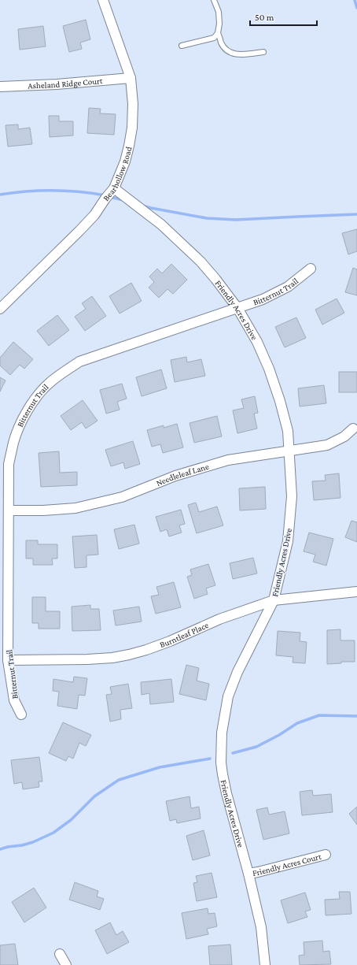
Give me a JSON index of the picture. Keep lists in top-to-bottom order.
{
  "streets": {
    "street": [
      "Asheland Ridge Court",
      "Bearhollow Road",
      "Bitternut Trail",
      "Friendly Acres Drive",
      "Needleleaf Lane",
      "Burntleaf Place",
      "Friendly Acres Court"
    ]
  },
  "crossings": [
    ["Asheland Ridge Court", "Bearhollow Road"],
    ["Bearhollow Road", "Friendly Acres Drive"],
    ["Bitternut Trail", "Friendly Acres Drive"],
    ["Bitternut Trail", "Needleleaf Lane"],
    ["Bitternut Trail", "Burntleaf Place"],
    ["Friendly Acres Drive", "Needleleaf Lane"],
    ["Friendly Acres Drive", "Burntleaf Place"],
    ["Friendly Acres Drive", "Friendly Acres Court"]
  ],
  "scale_bar": "50 m"
}
